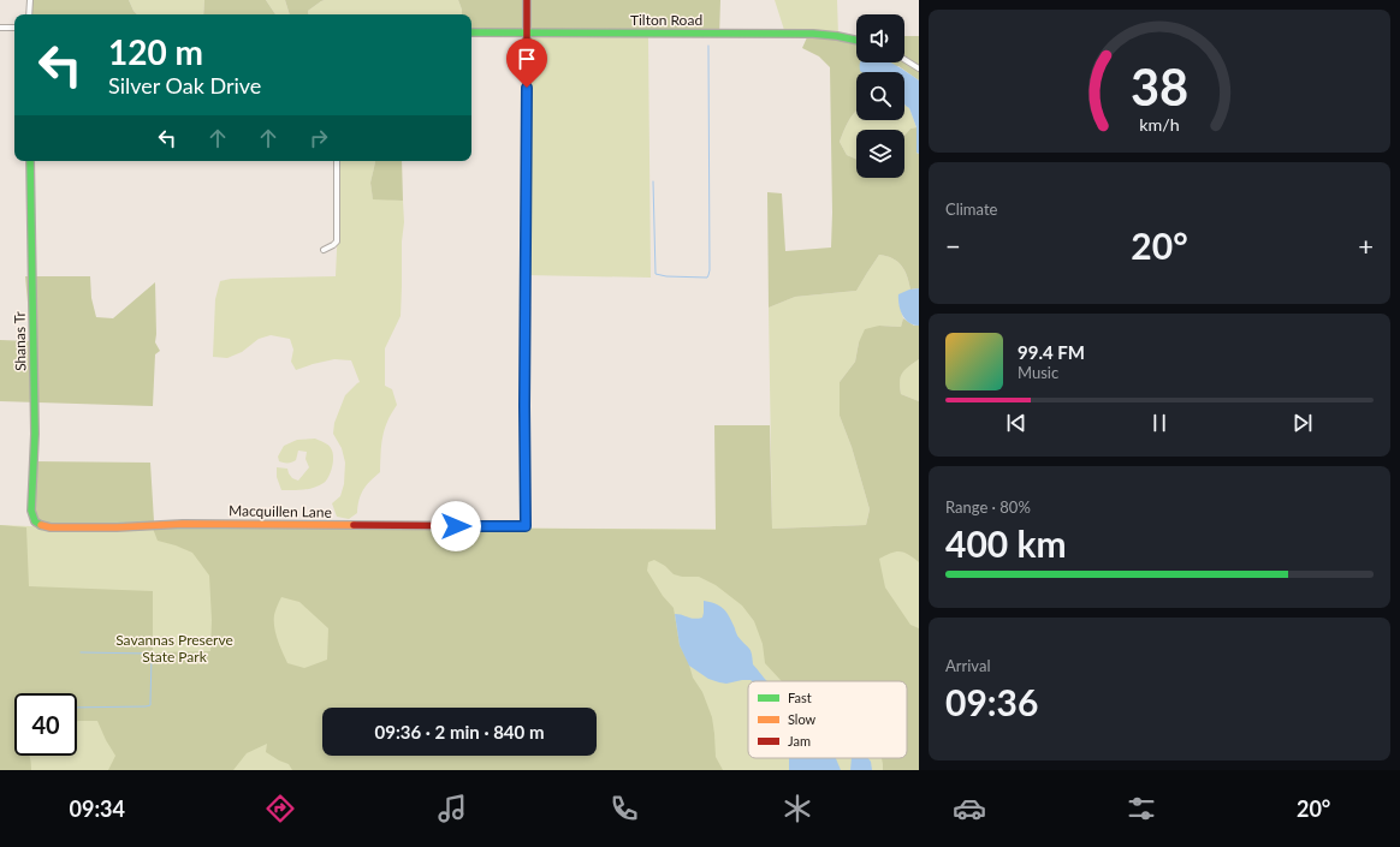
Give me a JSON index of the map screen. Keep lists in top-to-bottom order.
{
  "streets": {
    "street": ["Tilton Road", "Shanas Tr", "Macquillen Lane"]
  },
  "crossings": [
    ["Tilton Road", "Macquillen Lane"],
    ["Shanas Tr", "Macquillen Lane"]
  ],
  "parks": ["Savannas Preserve State Park"],
  "legend": ["Fast", "Slow", "Jam"],
  "page": {
    "turn": ["120 m", "Silver Oak Drive"],
    "tile": [
      "Climate",
      ["Range · 80%", "400 km"],
      ["Arrival", "09:36"]
    ],
    "heat": ["−", "20°", "+"],
    "song": ["99.4 FM", "Music"],
    "limit": "40",
    "trip": "09:36 · 2 min · 840 m",
    "tabs": ["09:34", "20°"],
    "gauge": ["38", "km/h"]
  }
}
